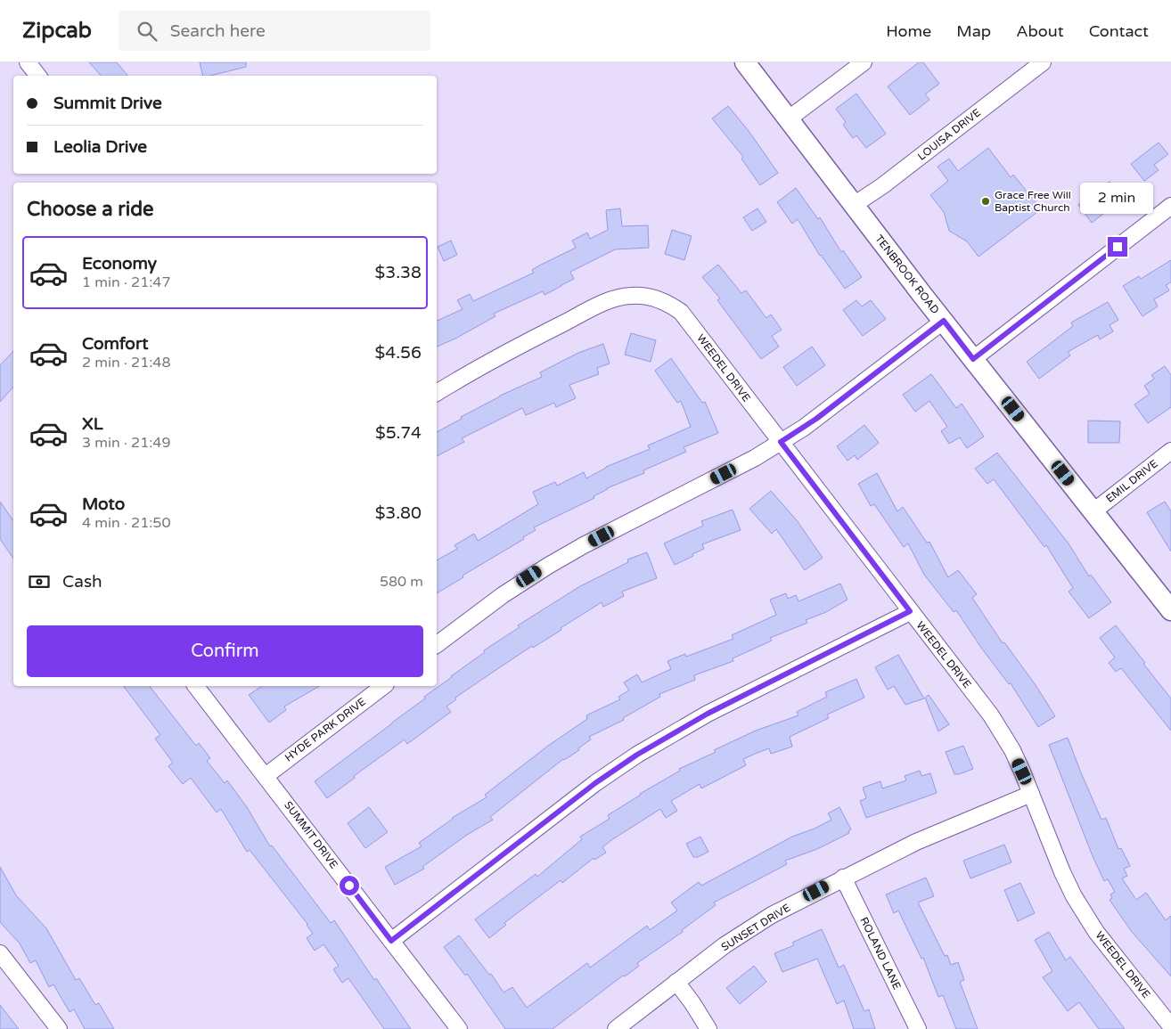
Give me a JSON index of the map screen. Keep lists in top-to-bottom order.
{
  "streets": {
    "street": [
      "LOUISA DRIVE",
      "TENBROOK ROAD",
      "WEEDEL DRIVE",
      "EMIL DRIVE",
      "HYDE PARK DRIVE",
      "SUMMIT DRIVE",
      "SUNSET DRIVE",
      "ROLAND LANE"
    ]
  },
  "crossings": [
    ["LOUISA DRIVE", "TENBROOK ROAD"],
    ["TENBROOK ROAD", "EMIL DRIVE"],
    ["WEEDEL DRIVE", "SUNSET DRIVE"],
    ["HYDE PARK DRIVE", "SUMMIT DRIVE"],
    ["SUNSET DRIVE", "ROLAND LANE"]
  ],
  "places": ["Grace Free Will Baptist Church"],
  "page": {
    "header": "Zipcab",
    "search": "Search here",
    "nav": [
      "Home",
      "Map",
      "About",
      "Contact"
    ],
    "banner": ["Summit Drive", "Leolia Drive"],
    "bubble": "2 min",
    "heading": "Choose a ride",
    "list": [
      {
        "name": "Economy",
        "note": "1 min · 21:47",
        "value": "$3.38"
      },
      {
        "name": "Comfort",
        "note": "2 min · 21:48",
        "value": "$4.56"
      },
      {
        "name": "XL",
        "note": "3 min · 21:49",
        "value": "$5.74"
      },
      {
        "name": "Moto",
        "note": "4 min · 21:50",
        "value": "$3.80"
      }
    ],
    "pay": ["Cash", "580 m"],
    "buttons": "Confirm"
  }
}
